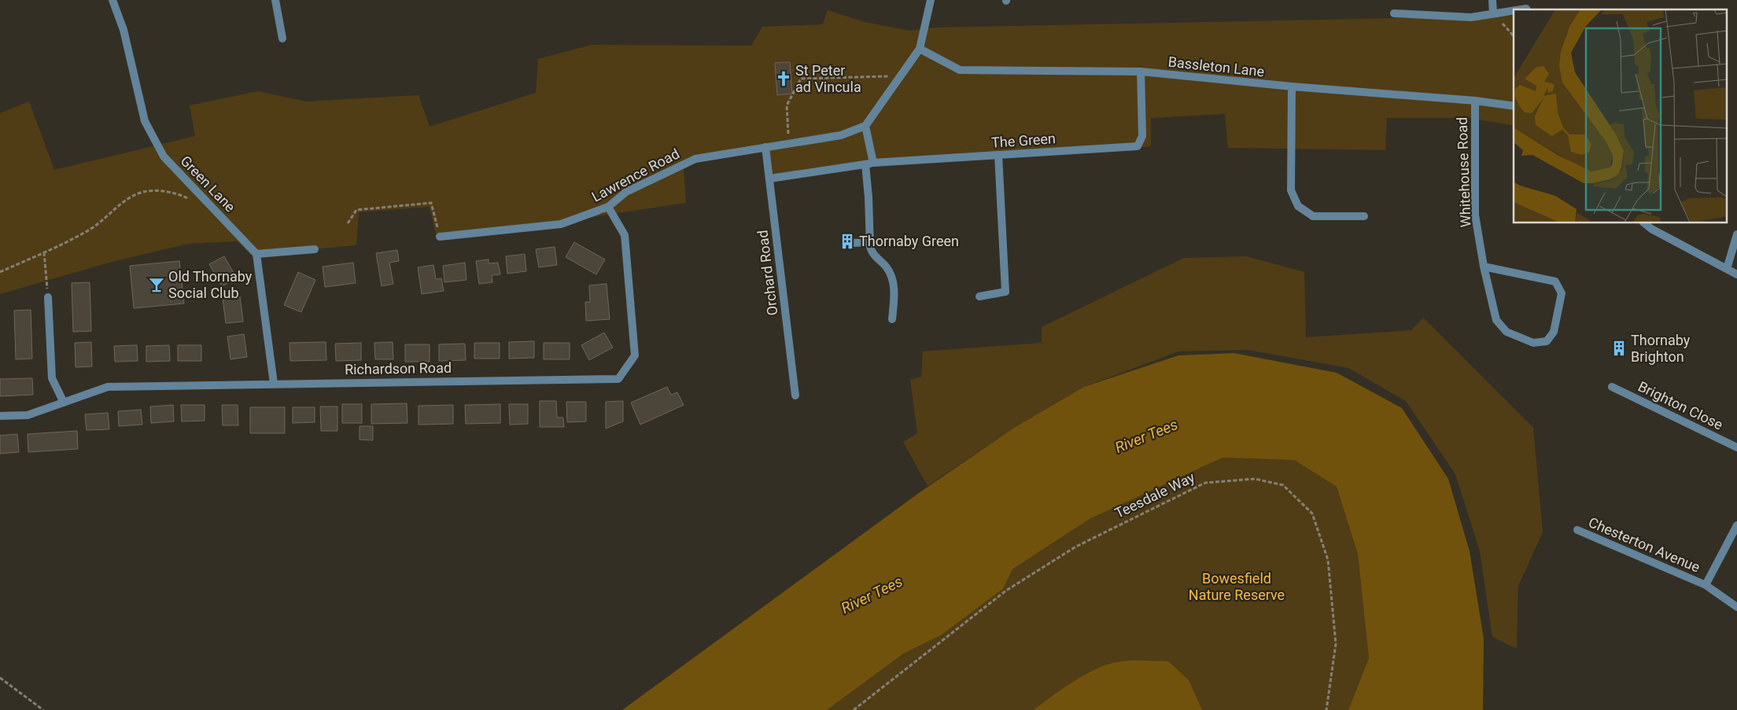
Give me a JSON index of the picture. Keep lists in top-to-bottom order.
{
  "streets": {
    "street": [
      "Bassleton Lane",
      "The Green",
      "Whitehouse Road",
      "Lawrence Road",
      "Green Lane",
      "Orchard Road",
      "Richardson Road",
      "Brighton Close",
      "Chesterton Avenue"
    ],
    "path": ["Teesdale Way"]
  },
  "crossings": [
    ["Bassleton Lane", "The Green"],
    ["Bassleton Lane", "Whitehouse Road"],
    ["The Green", "Orchard Road"],
    ["Lawrence Road", "Orchard Road"],
    ["Lawrence Road", "Richardson Road"]
  ],
  "water": ["River Tees"],
  "parks": ["Bowesfield Nature Reserve"],
  "places": {
    "church": ["St Peter ad Vincula"],
    "building": ["Thornaby Green", "Thornaby Brighton"],
    "bar": ["Old Thornaby Social Club"]
  }
}
